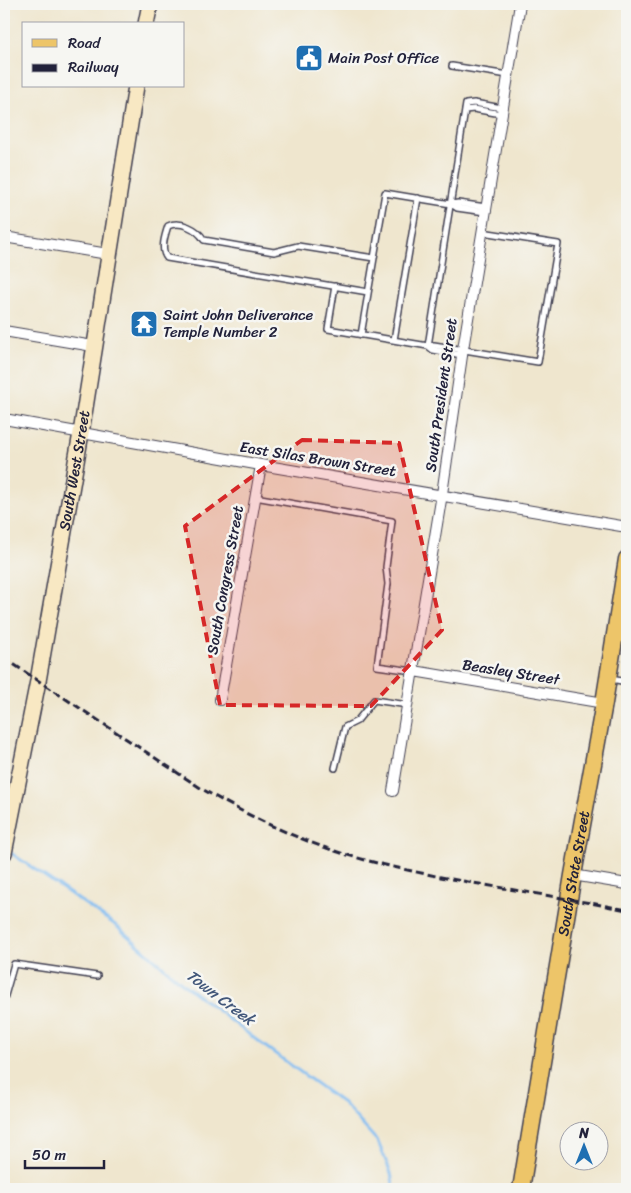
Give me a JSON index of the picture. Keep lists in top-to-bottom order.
{
  "streets": {
    "main road": ["South State Street"],
    "street": [
      "South President Street",
      "East Silas Brown Street",
      "South West Street",
      "South Congress Street",
      "Beasley Street"
    ]
  },
  "crossings": [
    ["South President Street", "East Silas Brown Street"],
    ["South President Street", "Beasley Street"],
    ["East Silas Brown Street", "South West Street"],
    ["East Silas Brown Street", "South Congress Street"],
    ["Beasley Street", "South State Street"]
  ],
  "water": ["Town Creek"],
  "places": {
    "public building": ["Main Post Office"],
    "temple": ["Saint John Deliverance Temple Number 2"]
  },
  "legend": ["Road", "Railway"],
  "scale_bar": "50 m",
  "north": "top"
}
